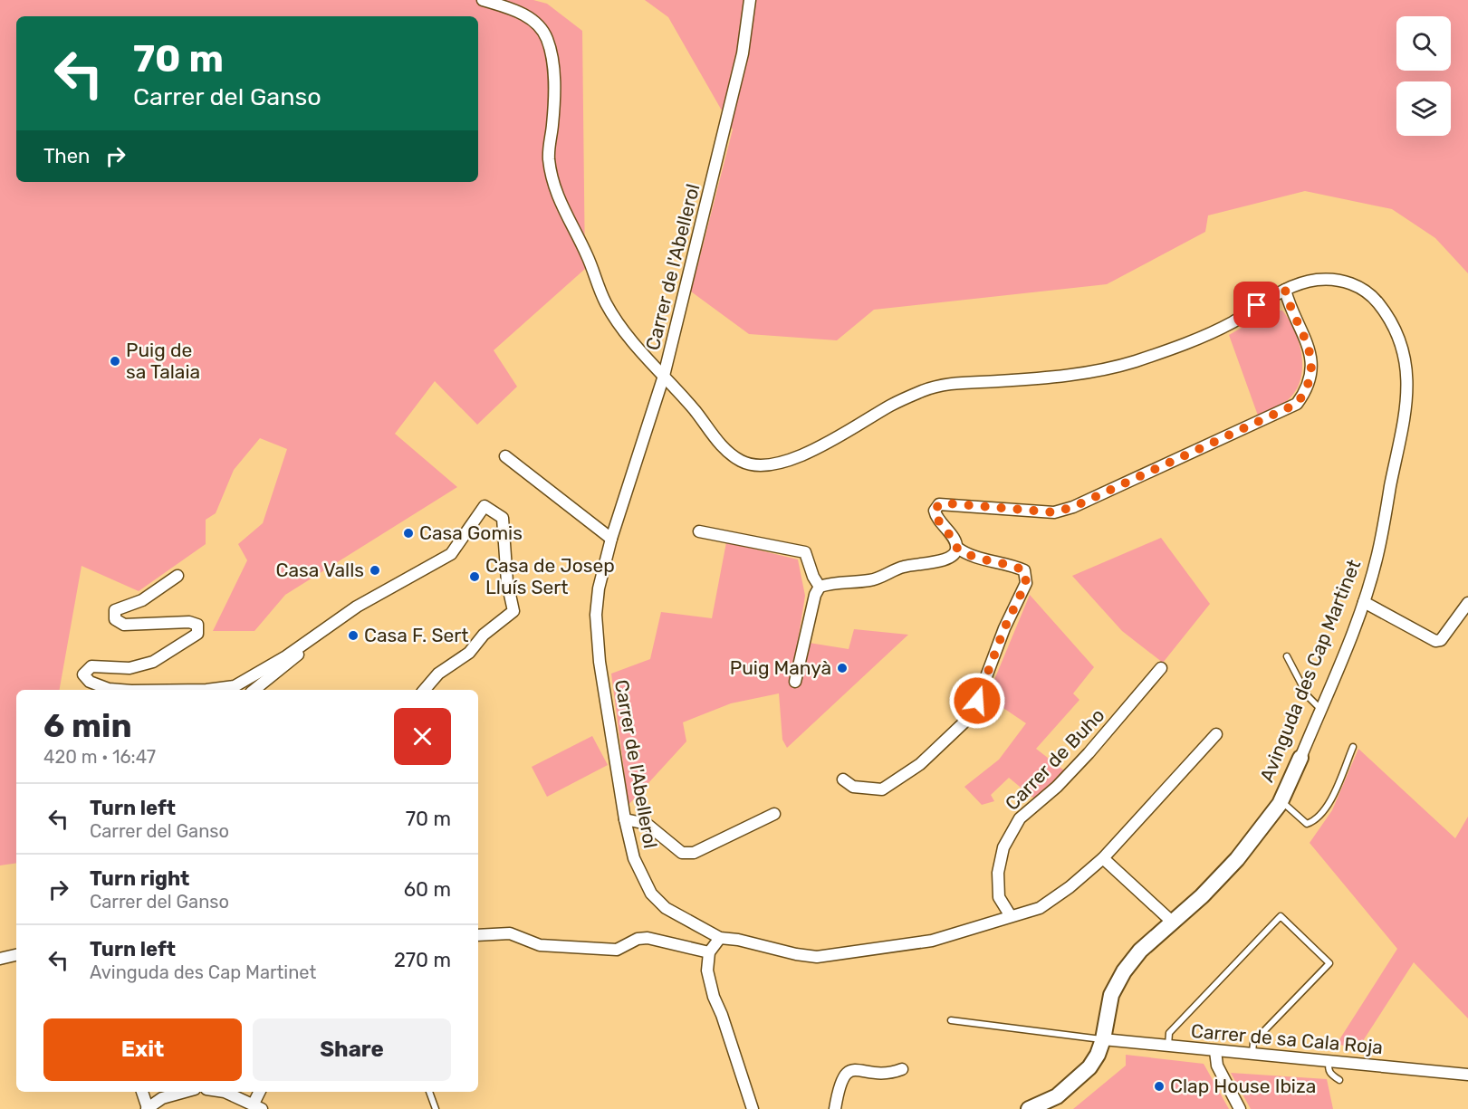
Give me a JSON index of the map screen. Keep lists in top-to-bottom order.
{
  "streets": {
    "street": [
      "Carrer de l'Abellerol",
      "Avinguda des Cap Martinet",
      "Carrer de Buho",
      "Carrer de sa Cala Roja"
    ]
  },
  "crossings": [
    ["Carrer de l'Abellerol", "Avinguda des Cap Martinet"],
    ["Carrer de l'Abellerol", "Carrer de Buho"],
    ["Avinguda des Cap Martinet", "Carrer de sa Cala Roja"]
  ],
  "places": [
    "Puig de sa Talaia",
    "Casa Gomis",
    "Casa Valls",
    "Casa de Josep Lluís Sert",
    "Casa F. Sert",
    "Puig Manyà",
    "Clap House Ibiza"
  ],
  "page": {
    "turn": ["70 m", "Carrer del Ganso"],
    "then": "Then",
    "heading": ["6 min", "420 m · 16:47"],
    "list": [
      {
        "name": "Turn left",
        "note": "Carrer del Ganso",
        "value": "70 m"
      },
      {
        "name": "Turn right",
        "note": "Carrer del Ganso",
        "value": "60 m"
      },
      {
        "name": "Turn left",
        "note": "Avinguda des Cap Martinet",
        "value": "270 m"
      }
    ],
    "buttons": ["Exit", "Share"]
  }
}
